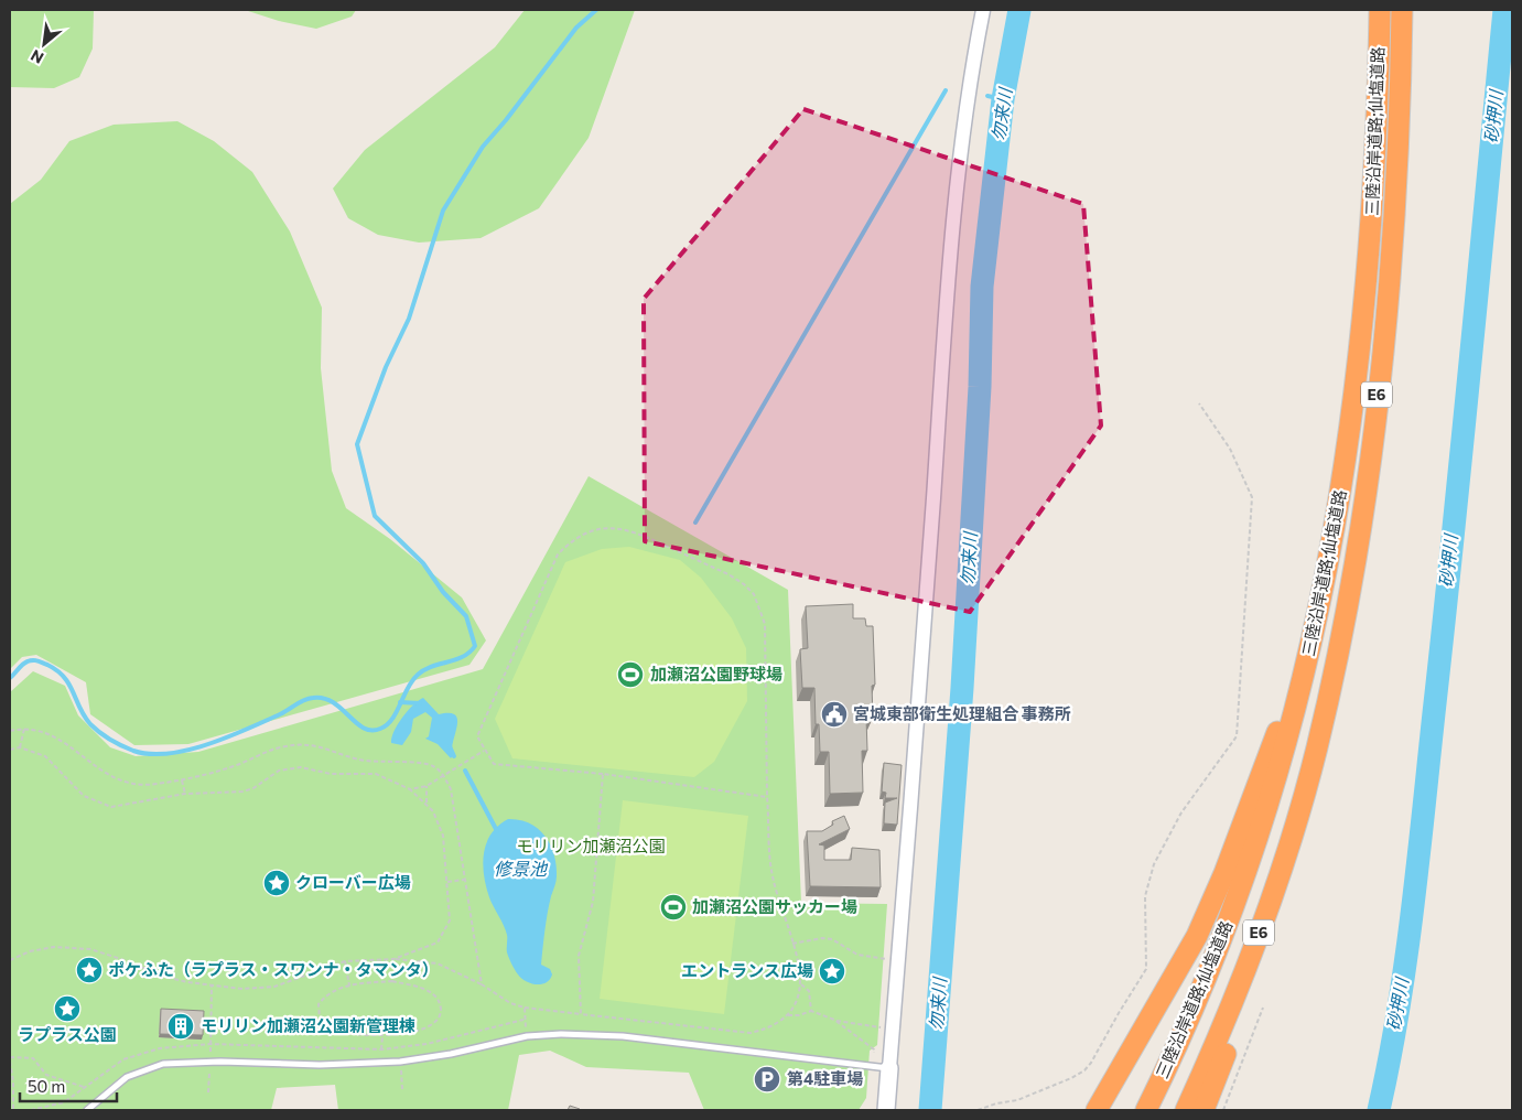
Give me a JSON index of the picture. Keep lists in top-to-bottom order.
{
  "streets": {
    "highway": ["三陸沿岸道路;仙塩道路", "E6"]
  },
  "water": ["勿来川", "砂押川", "修景池"],
  "parks": ["モリリン加瀬沼公園"],
  "places": {
    "sports": ["加瀬沼公園野球場", "加瀬沼公園サッカー場"],
    "public building": ["宮城東部衛生処理組合 事務所"],
    "place": [
      "クローバー広場",
      "ポケふた（ラプラス・スワンナ・タマンタ）",
      "エントランス広場",
      "ラプラス公園"
    ],
    "building": ["モリリン加瀬沼公園新管理棟"],
    "parking": ["第4駐車場"]
  },
  "scale_bar": "50 m",
  "north": "bottom left"
}
